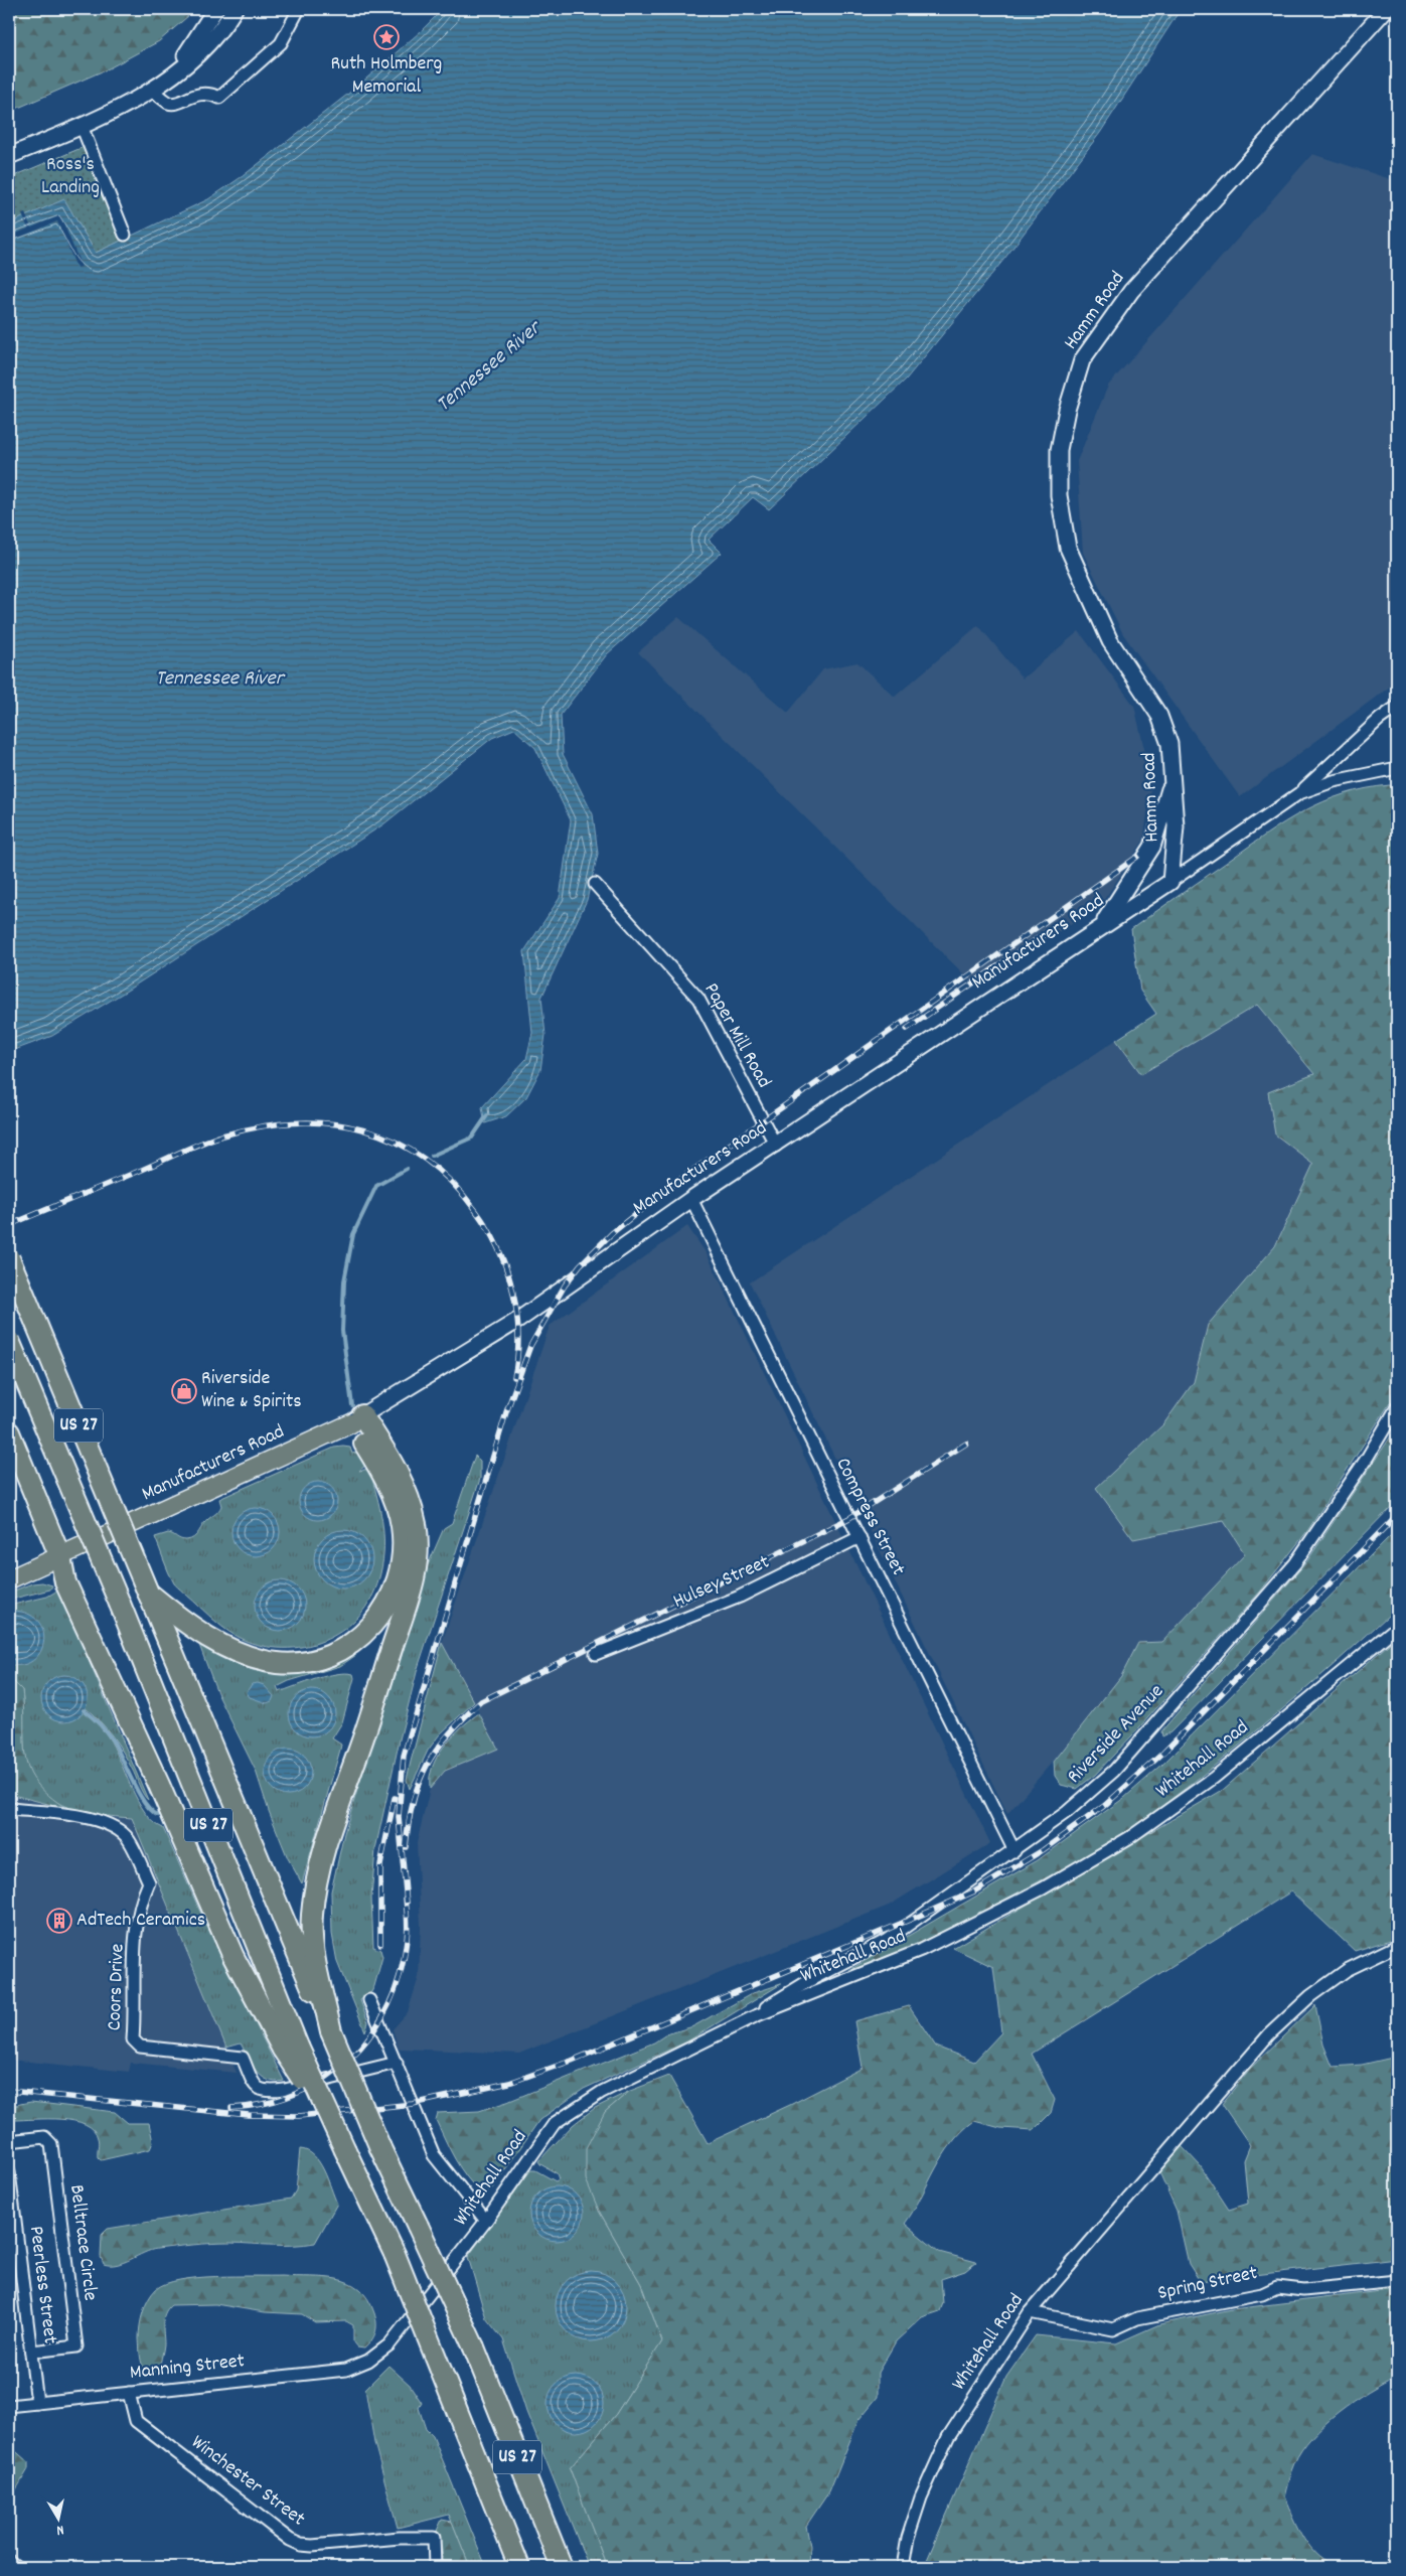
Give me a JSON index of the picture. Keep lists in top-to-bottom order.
{
  "streets": {
    "highway": ["US 27"],
    "main road": ["Hamm Road", "Manufacturers Road"],
    "street": [
      "Paper Mill Road",
      "Compress Street",
      "Hulsey Street",
      "Riverside Avenue",
      "Whitehall Road",
      "Coors Drive",
      "Belltrace Circle",
      "Spring Street",
      "Peerless Street",
      "Manning Street",
      "Winchester Street"
    ]
  },
  "crossings": [
    ["Hamm Road", "Manufacturers Road"],
    ["Manufacturers Road", "Paper Mill Road"],
    ["Manufacturers Road", "Compress Street"],
    ["Compress Street", "Hulsey Street"],
    ["Compress Street", "Riverside Avenue"],
    ["Riverside Avenue", "Whitehall Road"],
    ["Whitehall Road", "Spring Street"],
    ["Whitehall Road", "Manning Street"],
    ["Belltrace Circle", "Peerless Street"],
    ["Peerless Street", "Manning Street"],
    ["Manning Street", "Winchester Street"]
  ],
  "water": ["Tennessee River"],
  "parks": ["Ross's Landing"],
  "places": {
    "place": ["Ruth Holmberg Memorial"],
    "shop": ["Riverside Wine & Spirits"],
    "building": ["AdTech Ceramics"]
  },
  "north": "bottom"
}
